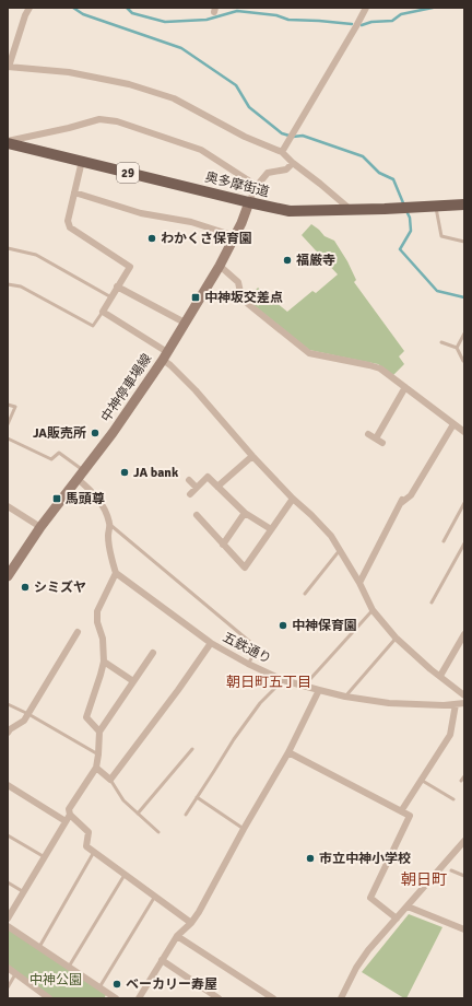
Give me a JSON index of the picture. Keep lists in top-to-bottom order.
{
  "streets": {
    "main road": ["29", "奥多摩街道", "中神停車場線"],
    "street": ["五鉄通り"]
  },
  "crossings": [
    ["奥多摩街道", "中神停車場線"]
  ],
  "districts": ["朝日町五丁目", "朝日町"],
  "parks": ["中神公園"],
  "places": {
    "other": [
      "わかくさ保育園",
      "福厳寺",
      "JA販売所",
      "JA bank",
      "シミズヤ",
      "中神保育園",
      "市立中神小学校",
      "ベーカリー寿屋"
    ],
    "transit": ["中神坂交差点", "馬頭尊"]
  }
}
